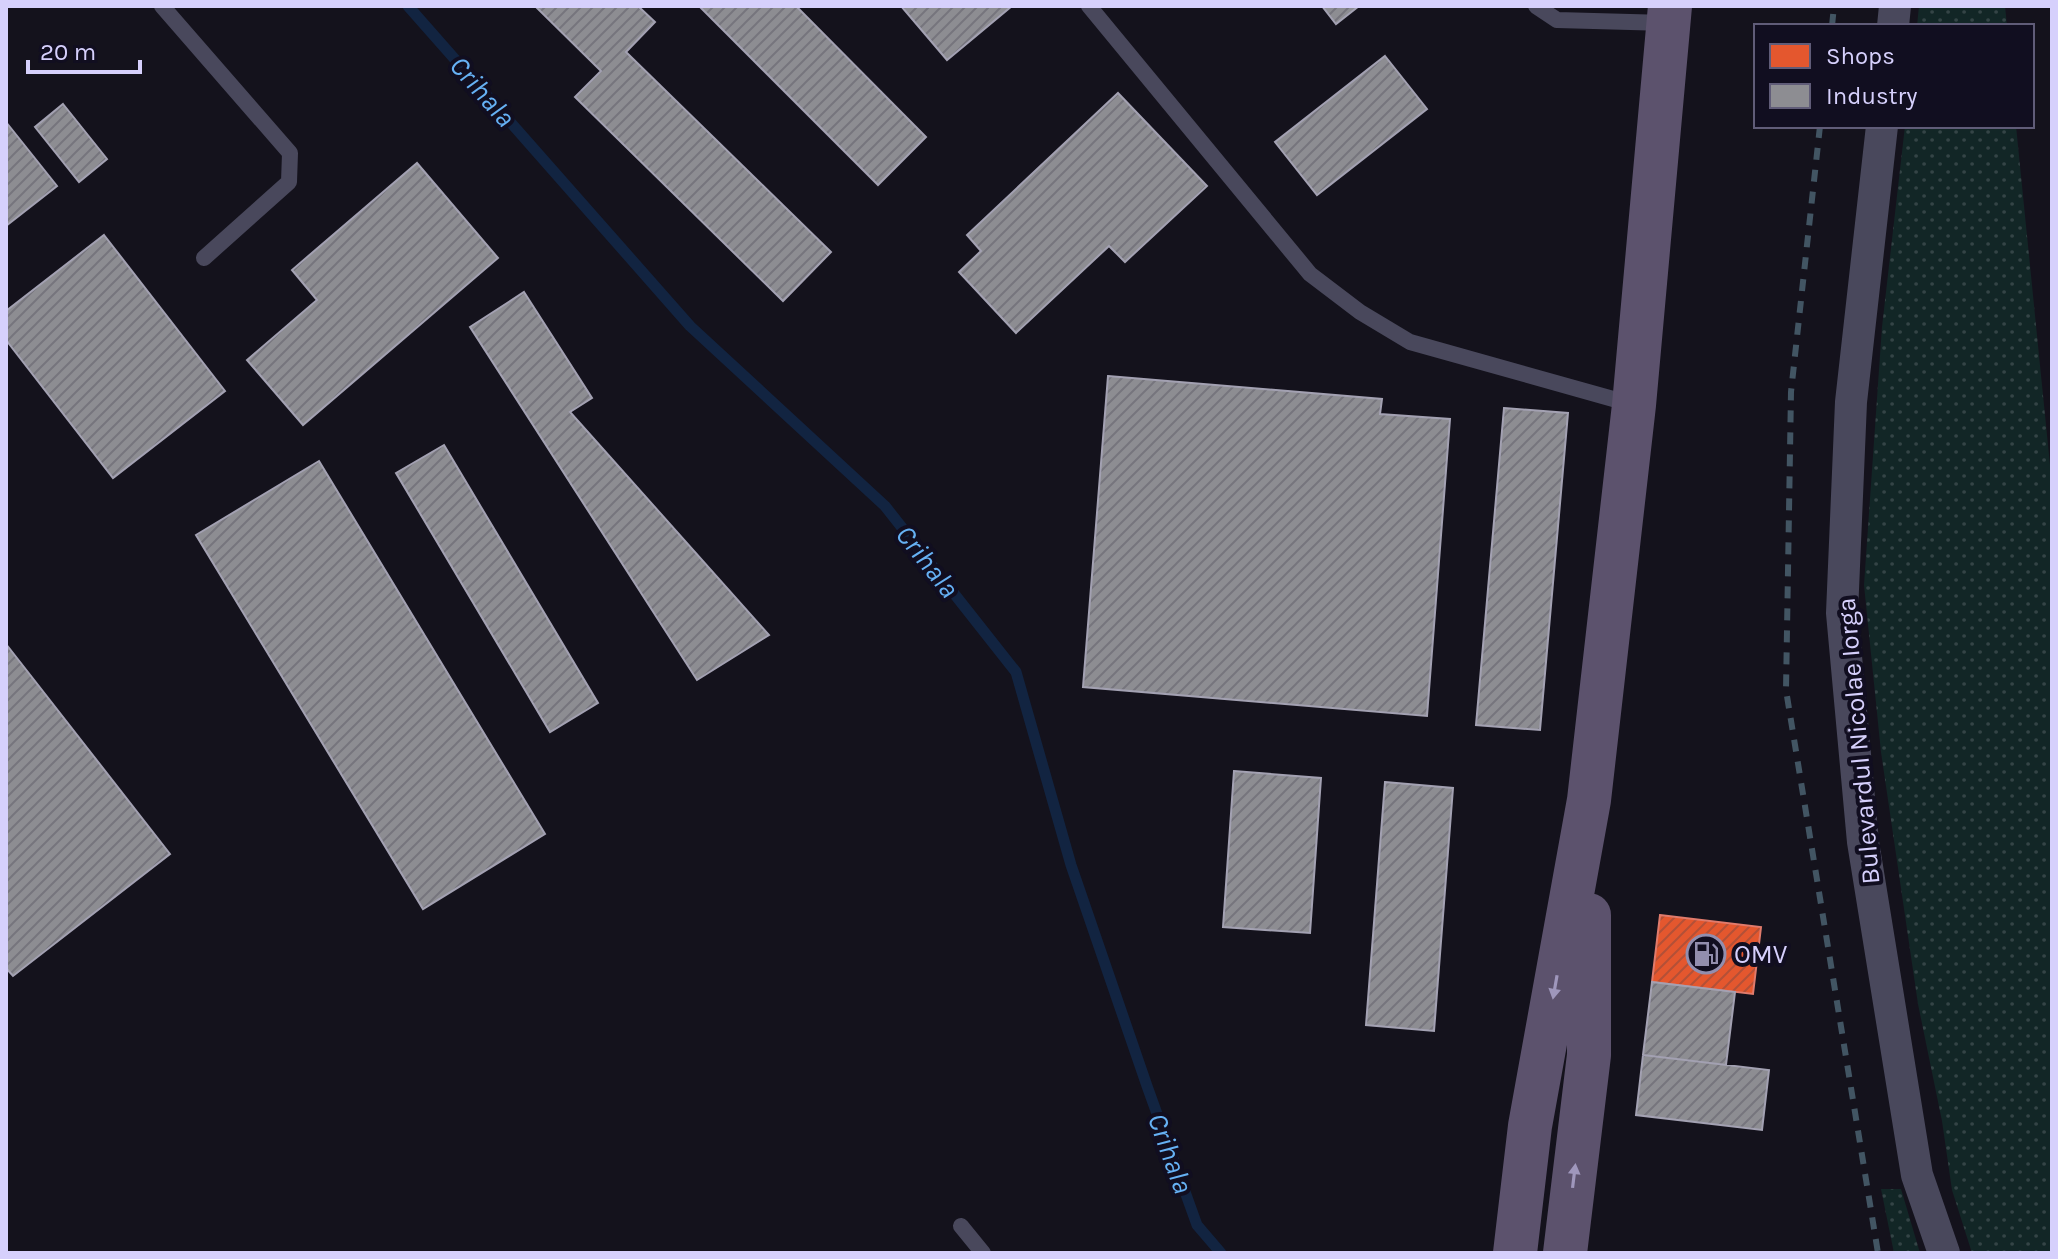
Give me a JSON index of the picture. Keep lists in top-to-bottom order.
{
  "streets": {
    "street": ["Bulevardul Nicolae Iorga"]
  },
  "water": ["Crihala"],
  "places": {
    "fuel station": ["OMV"]
  },
  "legend": ["Shops", "Industry"],
  "scale_bar": "20 m"
}
